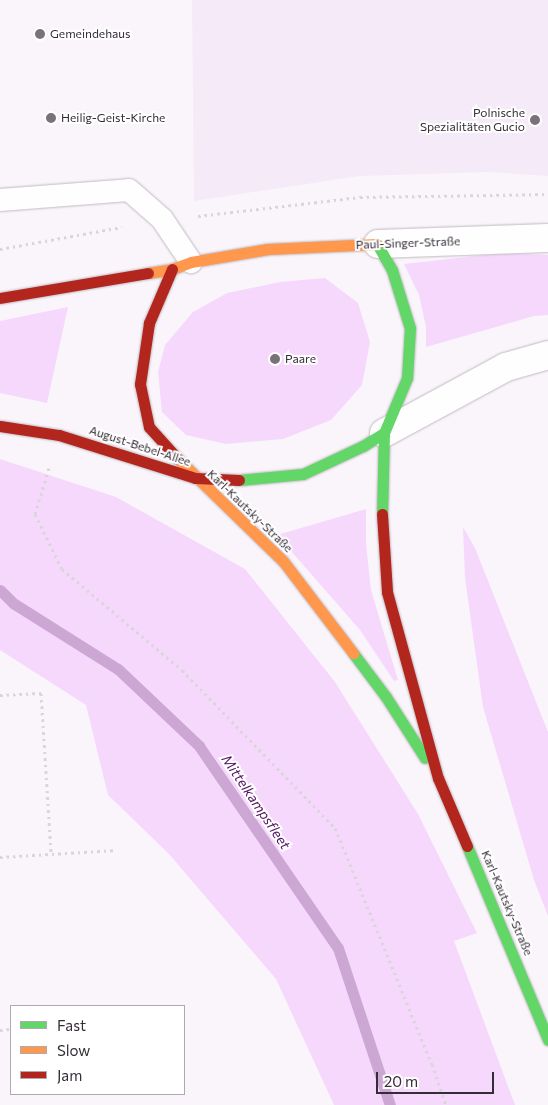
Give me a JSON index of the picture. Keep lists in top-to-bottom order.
{
  "streets": {
    "street": ["Paul-Singer-Straße", "August-Bebel-Allee", "Karl-Kautsky-Straße"]
  },
  "crossings": [
    ["Paul-Singer-Straße", "Karl-Kautsky-Straße"],
    ["August-Bebel-Allee", "Karl-Kautsky-Straße"]
  ],
  "water": ["Mittelkampsfleet"],
  "places": [
    "Gemeindehaus",
    "Heilig-Geist-Kirche",
    "Polnische Spezialitäten Gucio",
    "Paare"
  ],
  "legend": ["Fast", "Slow", "Jam"],
  "scale_bar": "20 m"
}
